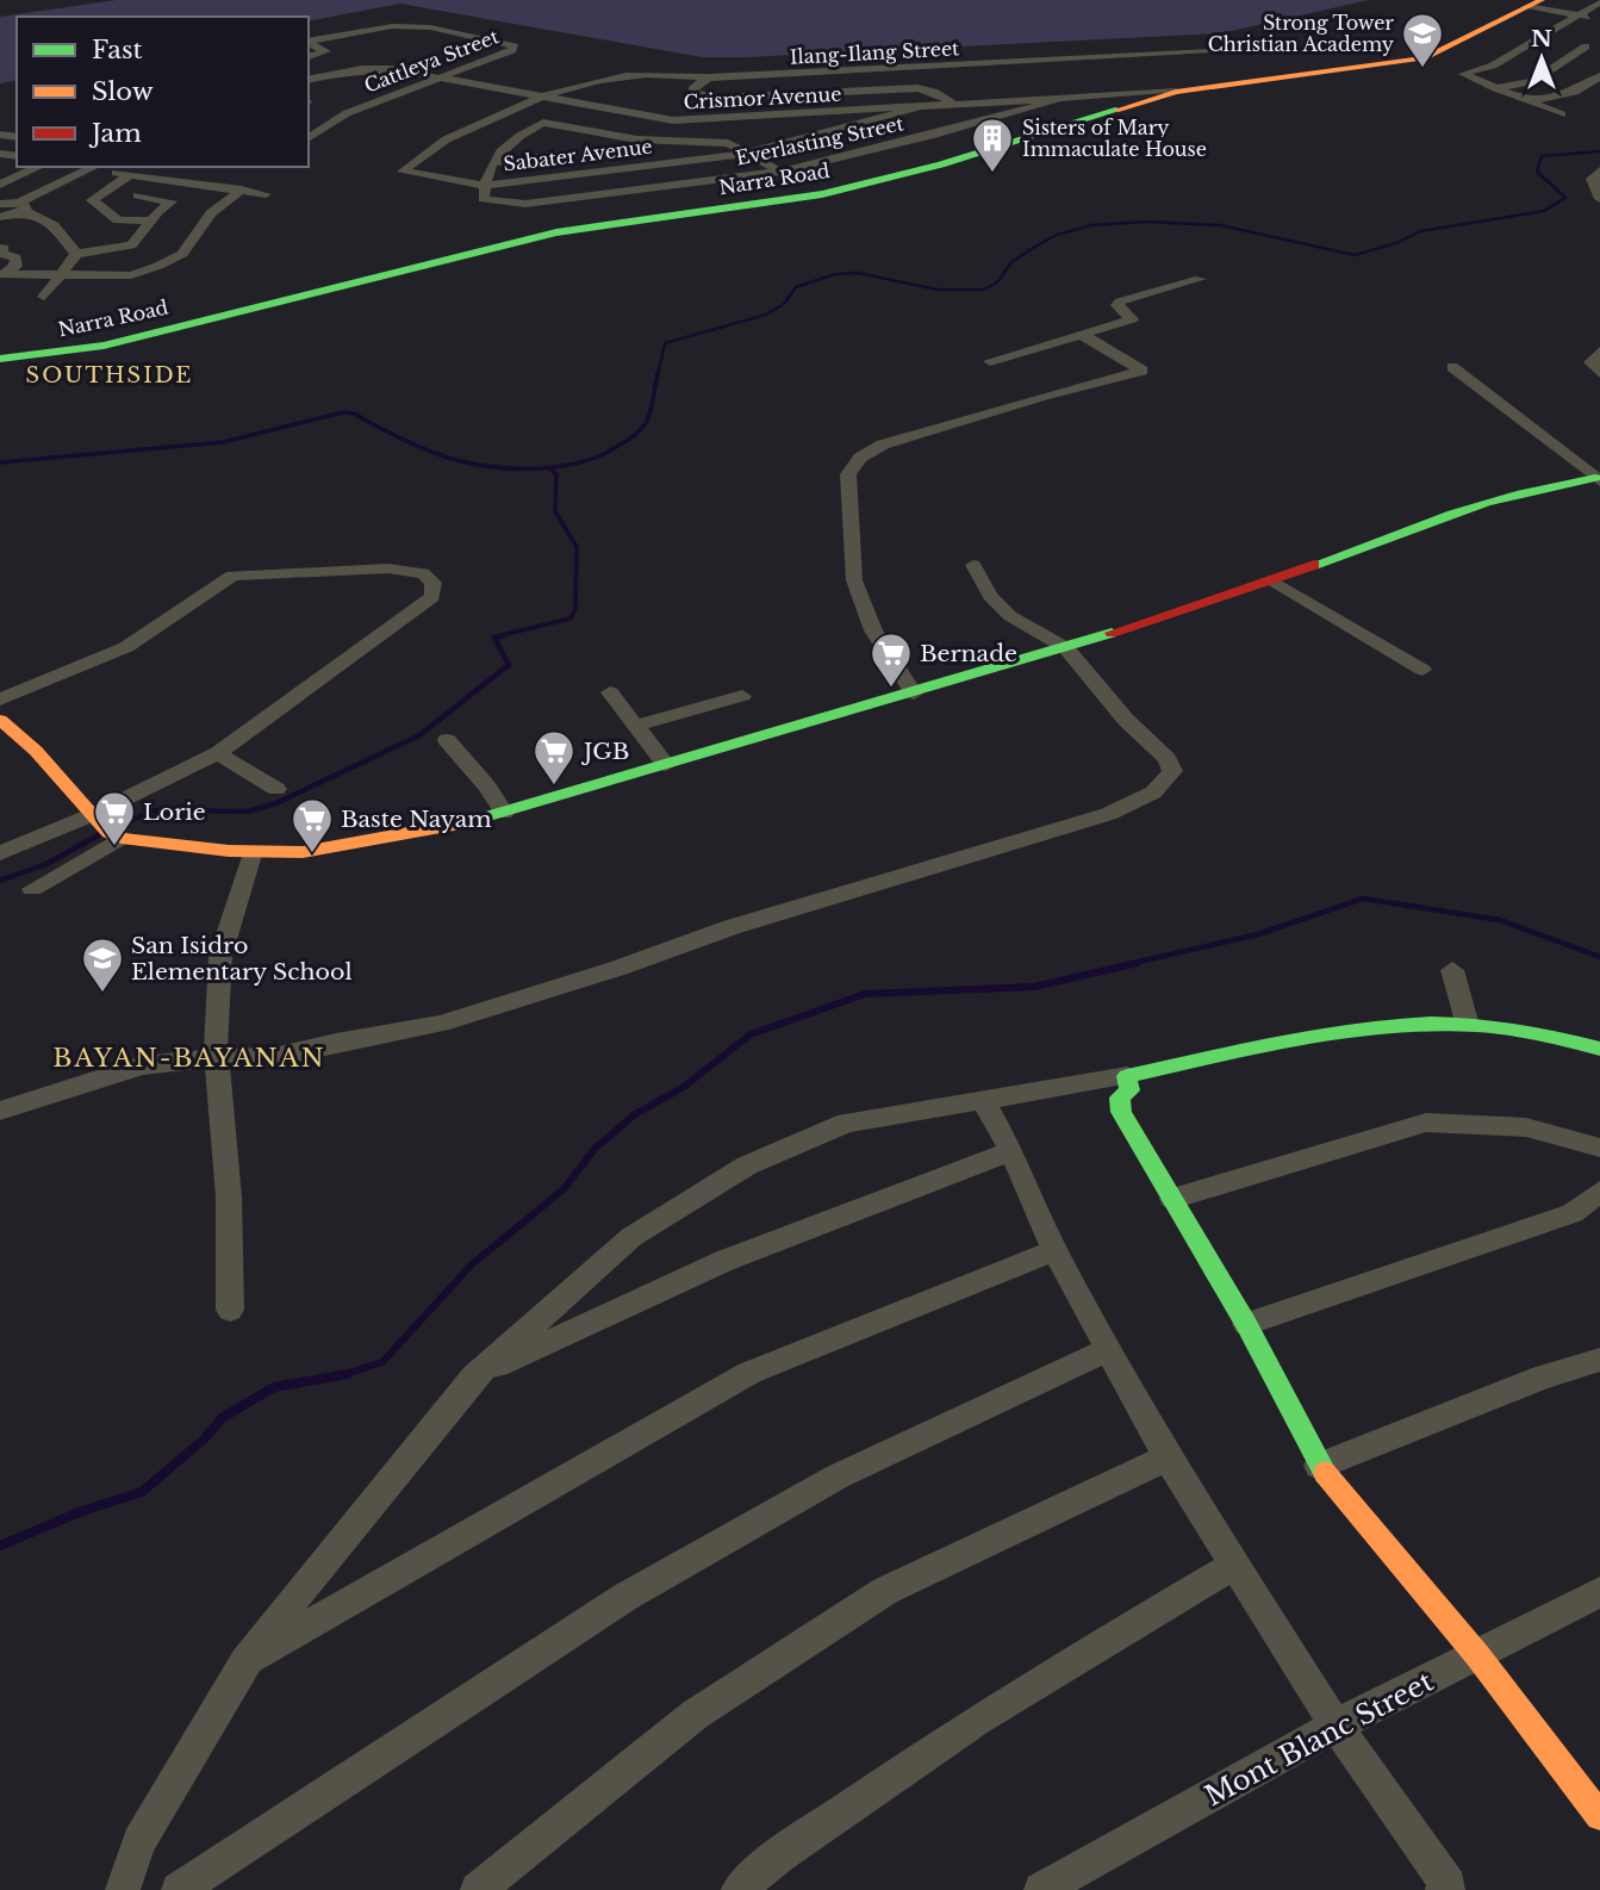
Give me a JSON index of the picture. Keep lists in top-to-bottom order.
{
  "streets": {
    "street": [
      "Ilang-Ilang Street",
      "Cattleya Street",
      "Crismor Avenue",
      "Everlasting Street",
      "Sabater Avenue",
      "Narra Road",
      "Mont Blanc Street"
    ]
  },
  "crossings": [
    ["Ilang-Ilang Street", "Crismor Avenue"],
    ["Ilang-Ilang Street", "Sabater Avenue"],
    ["Cattleya Street", "Crismor Avenue"],
    ["Crismor Avenue", "Everlasting Street"],
    ["Crismor Avenue", "Sabater Avenue"],
    ["Crismor Avenue", "Narra Road"],
    ["Everlasting Street", "Sabater Avenue"]
  ],
  "districts": ["SOUTHSIDE", "BAYAN-BAYANAN"],
  "places": {
    "school or university": ["Strong Tower Christian Academy", "San Isidro Elementary School"],
    "building": ["Sisters of Mary Immaculate House"],
    "supermarket": [
      "Bernade",
      "JGB",
      "Lorie",
      "Baste Nayam"
    ]
  },
  "legend": ["Fast", "Slow", "Jam"],
  "north": "top"
}
